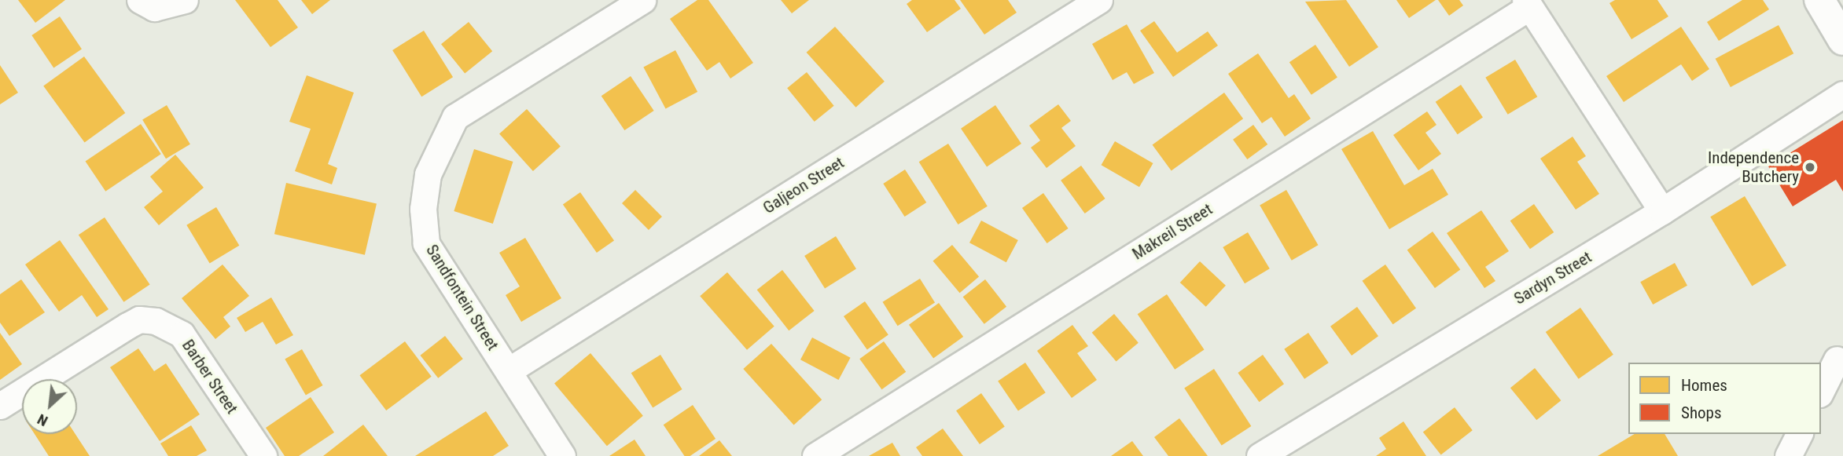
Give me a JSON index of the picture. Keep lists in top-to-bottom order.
{
  "streets": {
    "street": [
      "Galjeon Street",
      "Makreil Street",
      "Sardyn Street",
      "Sandfontein Street",
      "Barber Street"
    ]
  },
  "crossings": [
    ["Galjeon Street", "Sandfontein Street"]
  ],
  "places": ["Independence Butchery"],
  "legend": ["Homes", "Shops"],
  "north": "bottom left"
}
